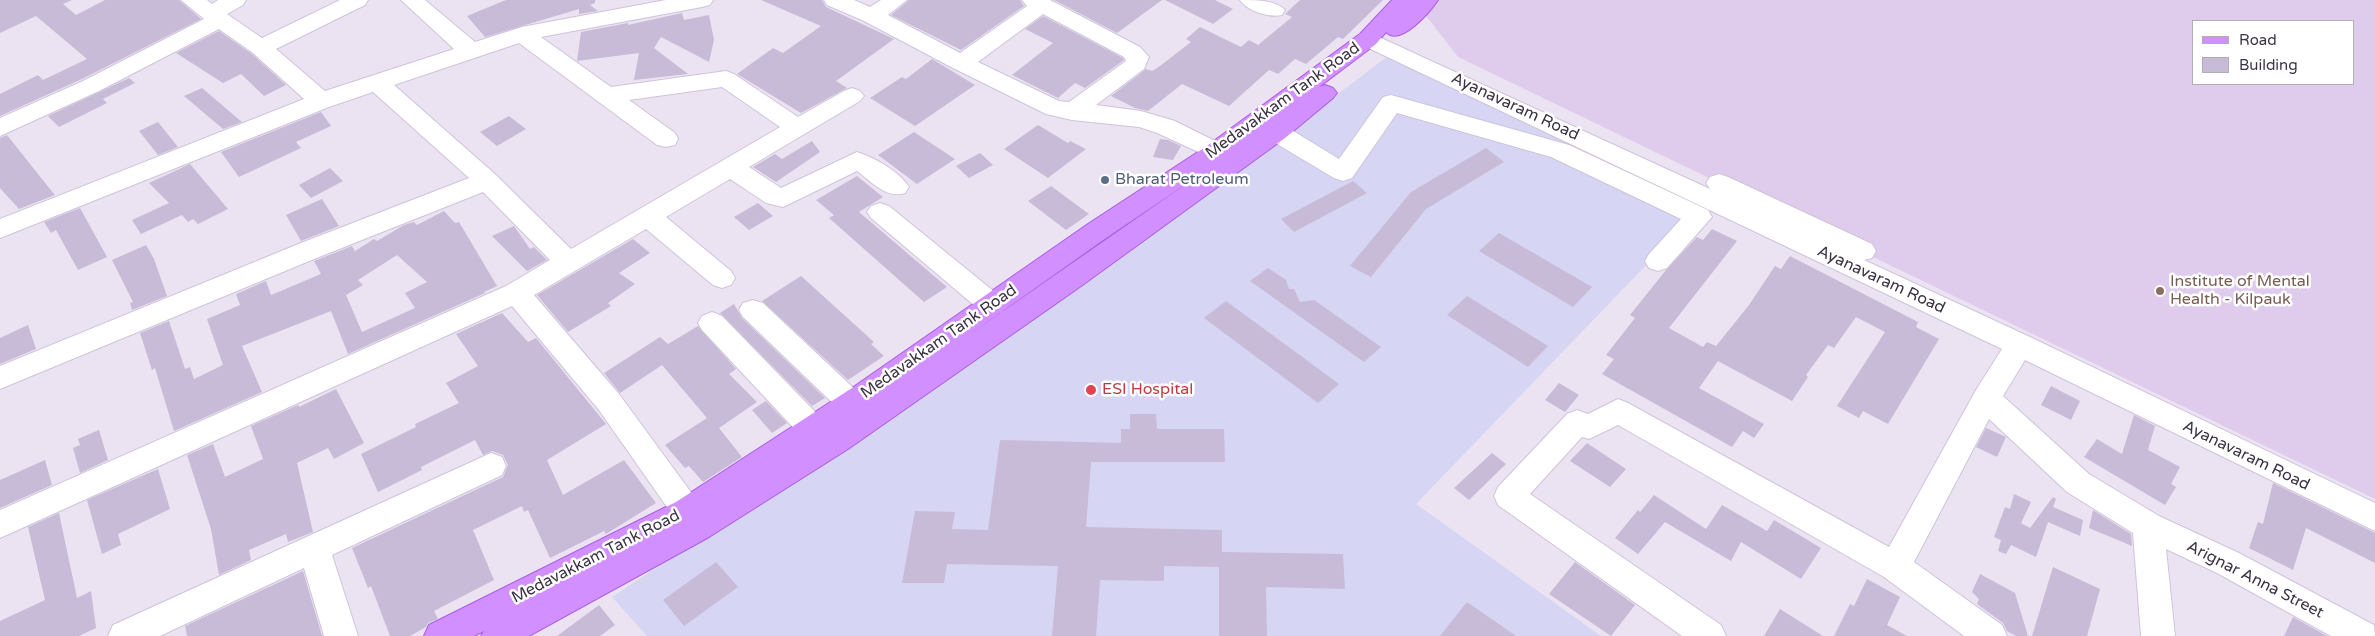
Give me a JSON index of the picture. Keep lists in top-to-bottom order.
{
  "streets": {
    "main road": ["Medavakkam Tank Road"],
    "street": ["Ayanavaram Road", "Arignar Anna Street"]
  },
  "crossings": [
    ["Medavakkam Tank Road", "Ayanavaram Road"]
  ],
  "places": ["Bharat Petroleum", "Institute of Mental Health - Kilpauk", "ESI Hospital"],
  "legend": ["Road", "Building"]
}
